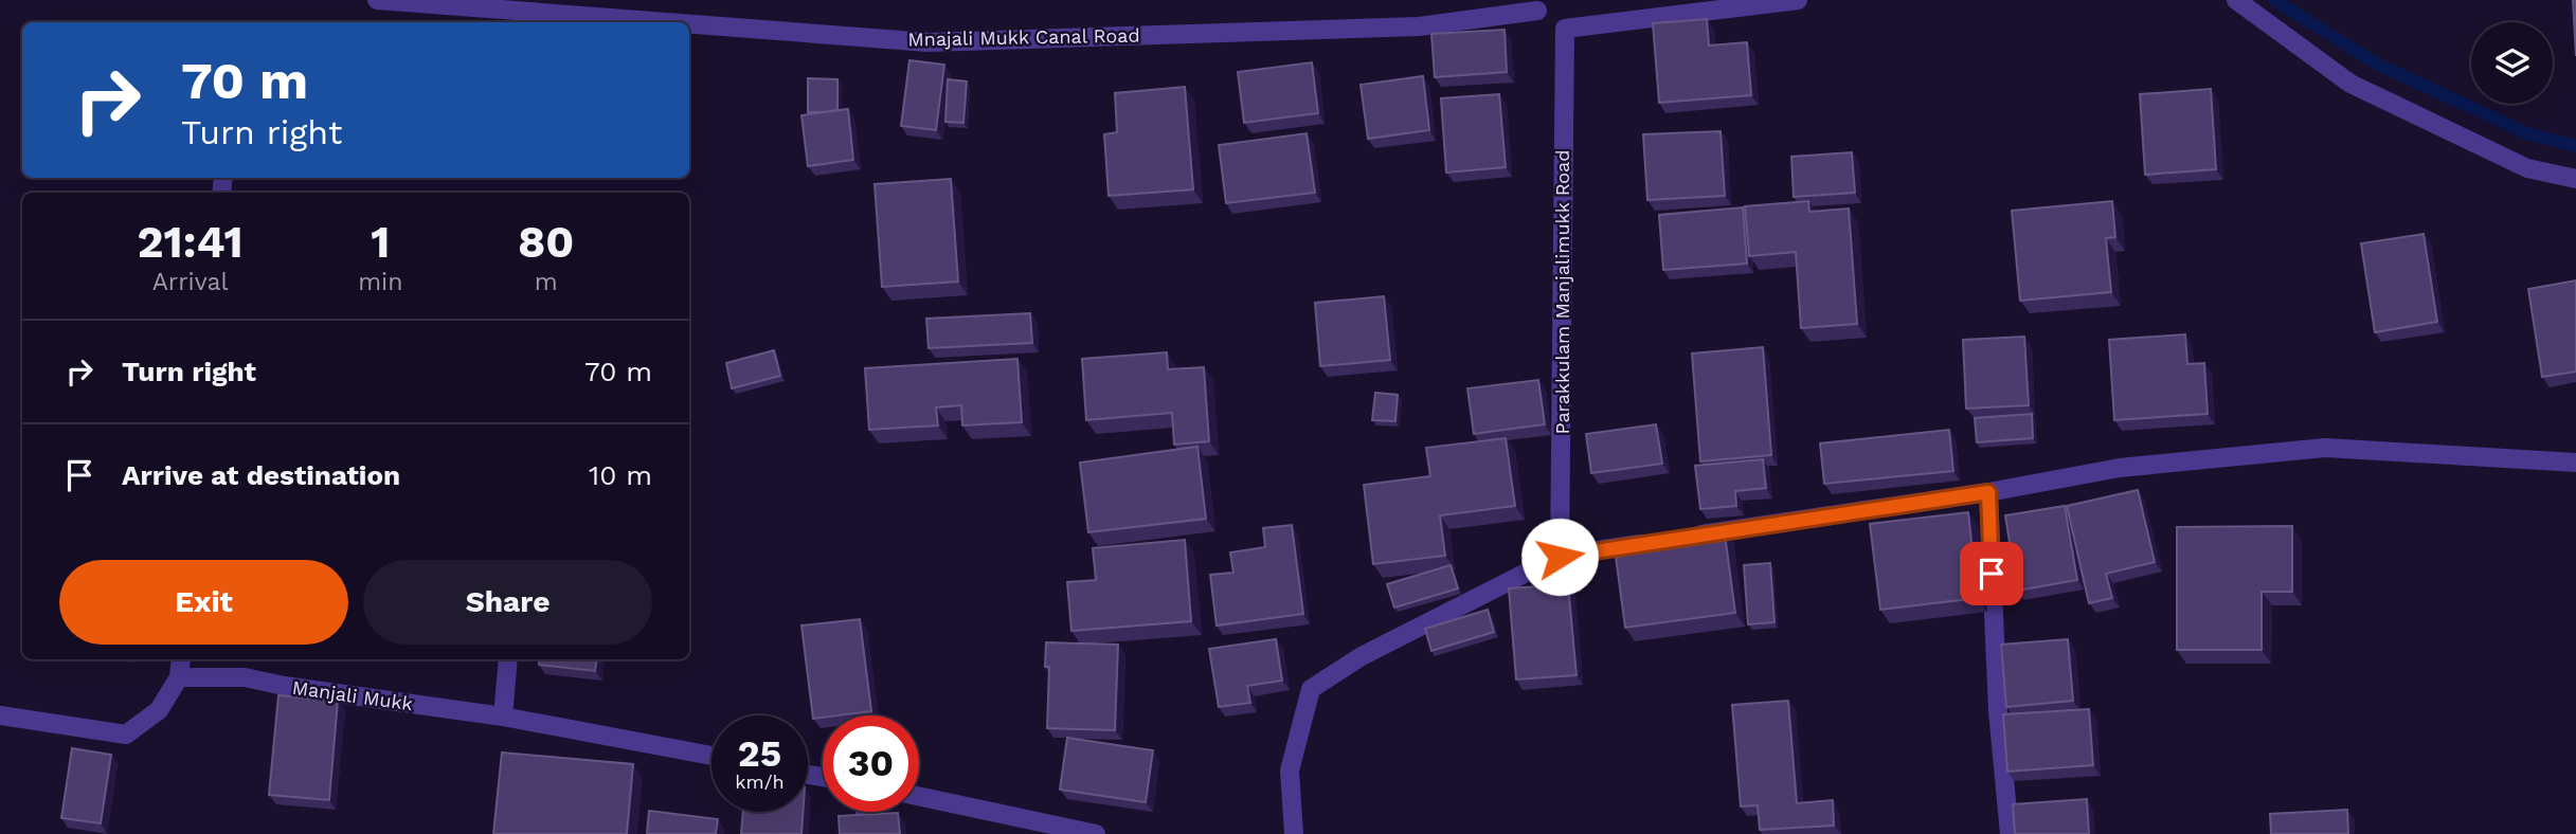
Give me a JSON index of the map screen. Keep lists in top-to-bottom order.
{
  "streets": {
    "street": ["Mnajali Mukk Canal Road", "Parakkulam Manjalimukk Road", "Manjali Mukk"]
  },
  "page": {
    "turn": ["70 m", "Turn right"],
    "eta": [
      "21:41",
      "Arrival",
      "1",
      "min",
      "80",
      "m"
    ],
    "list": [
      {
        "name": "Turn right",
        "value": "70 m"
      },
      {
        "name": "Arrive at destination",
        "value": "10 m"
      }
    ],
    "buttons": ["Exit", "Share"],
    "speed": "25 km/h",
    "limit": "30"
  }
}
